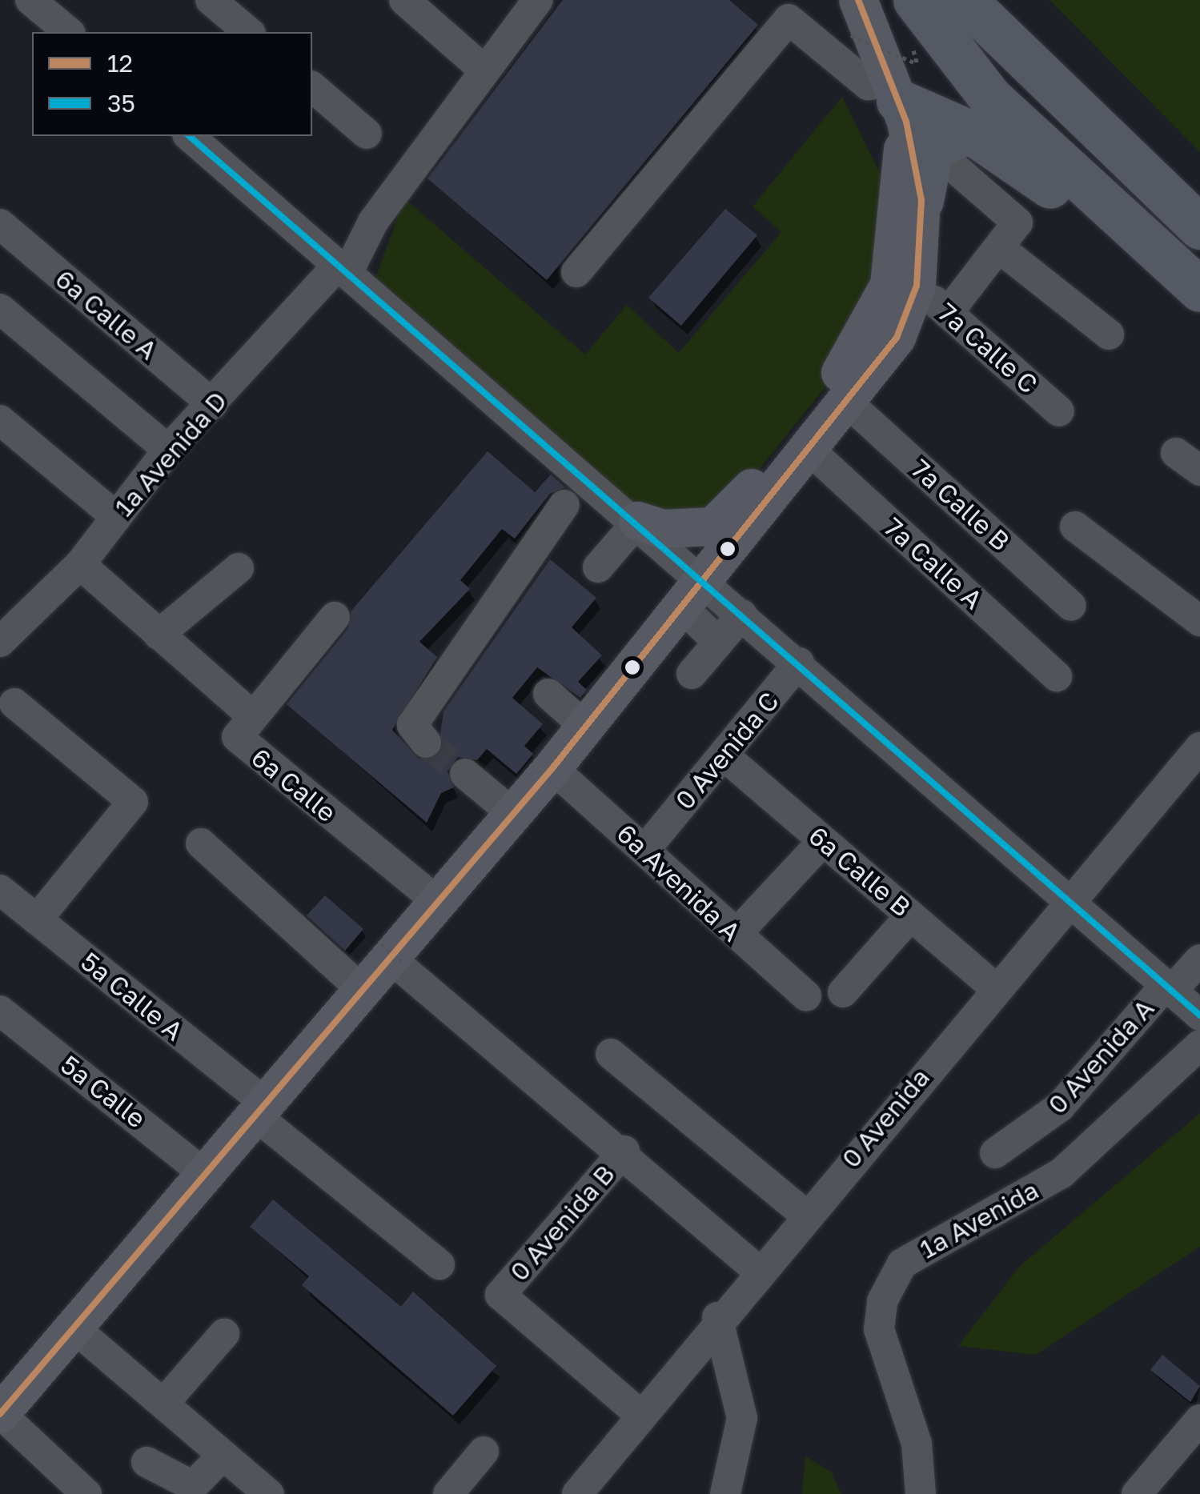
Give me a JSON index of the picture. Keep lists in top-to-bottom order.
{
  "streets": {
    "street": [
      "6a Calle A",
      "7a Calle C",
      "1a Avenida D",
      "7a Calle B",
      "7a Calle A",
      "0 Avenida C",
      "6a Calle",
      "6a Calle B",
      "6a Avenida A",
      "5a Calle A",
      "0 Avenida A",
      "5a Calle",
      "0 Avenida",
      "1a Avenida",
      "0 Avenida B"
    ]
  },
  "crossings": [
    ["6a Calle A", "1a Avenida D"],
    ["1a Avenida D", "6a Calle"],
    ["0 Avenida C", "6a Calle B"],
    ["6a Calle B", "0 Avenida"],
    ["0 Avenida", "0 Avenida B"]
  ],
  "lines": ["transit line 12", "transit line 35"],
  "legend": ["12", "35"]
}
